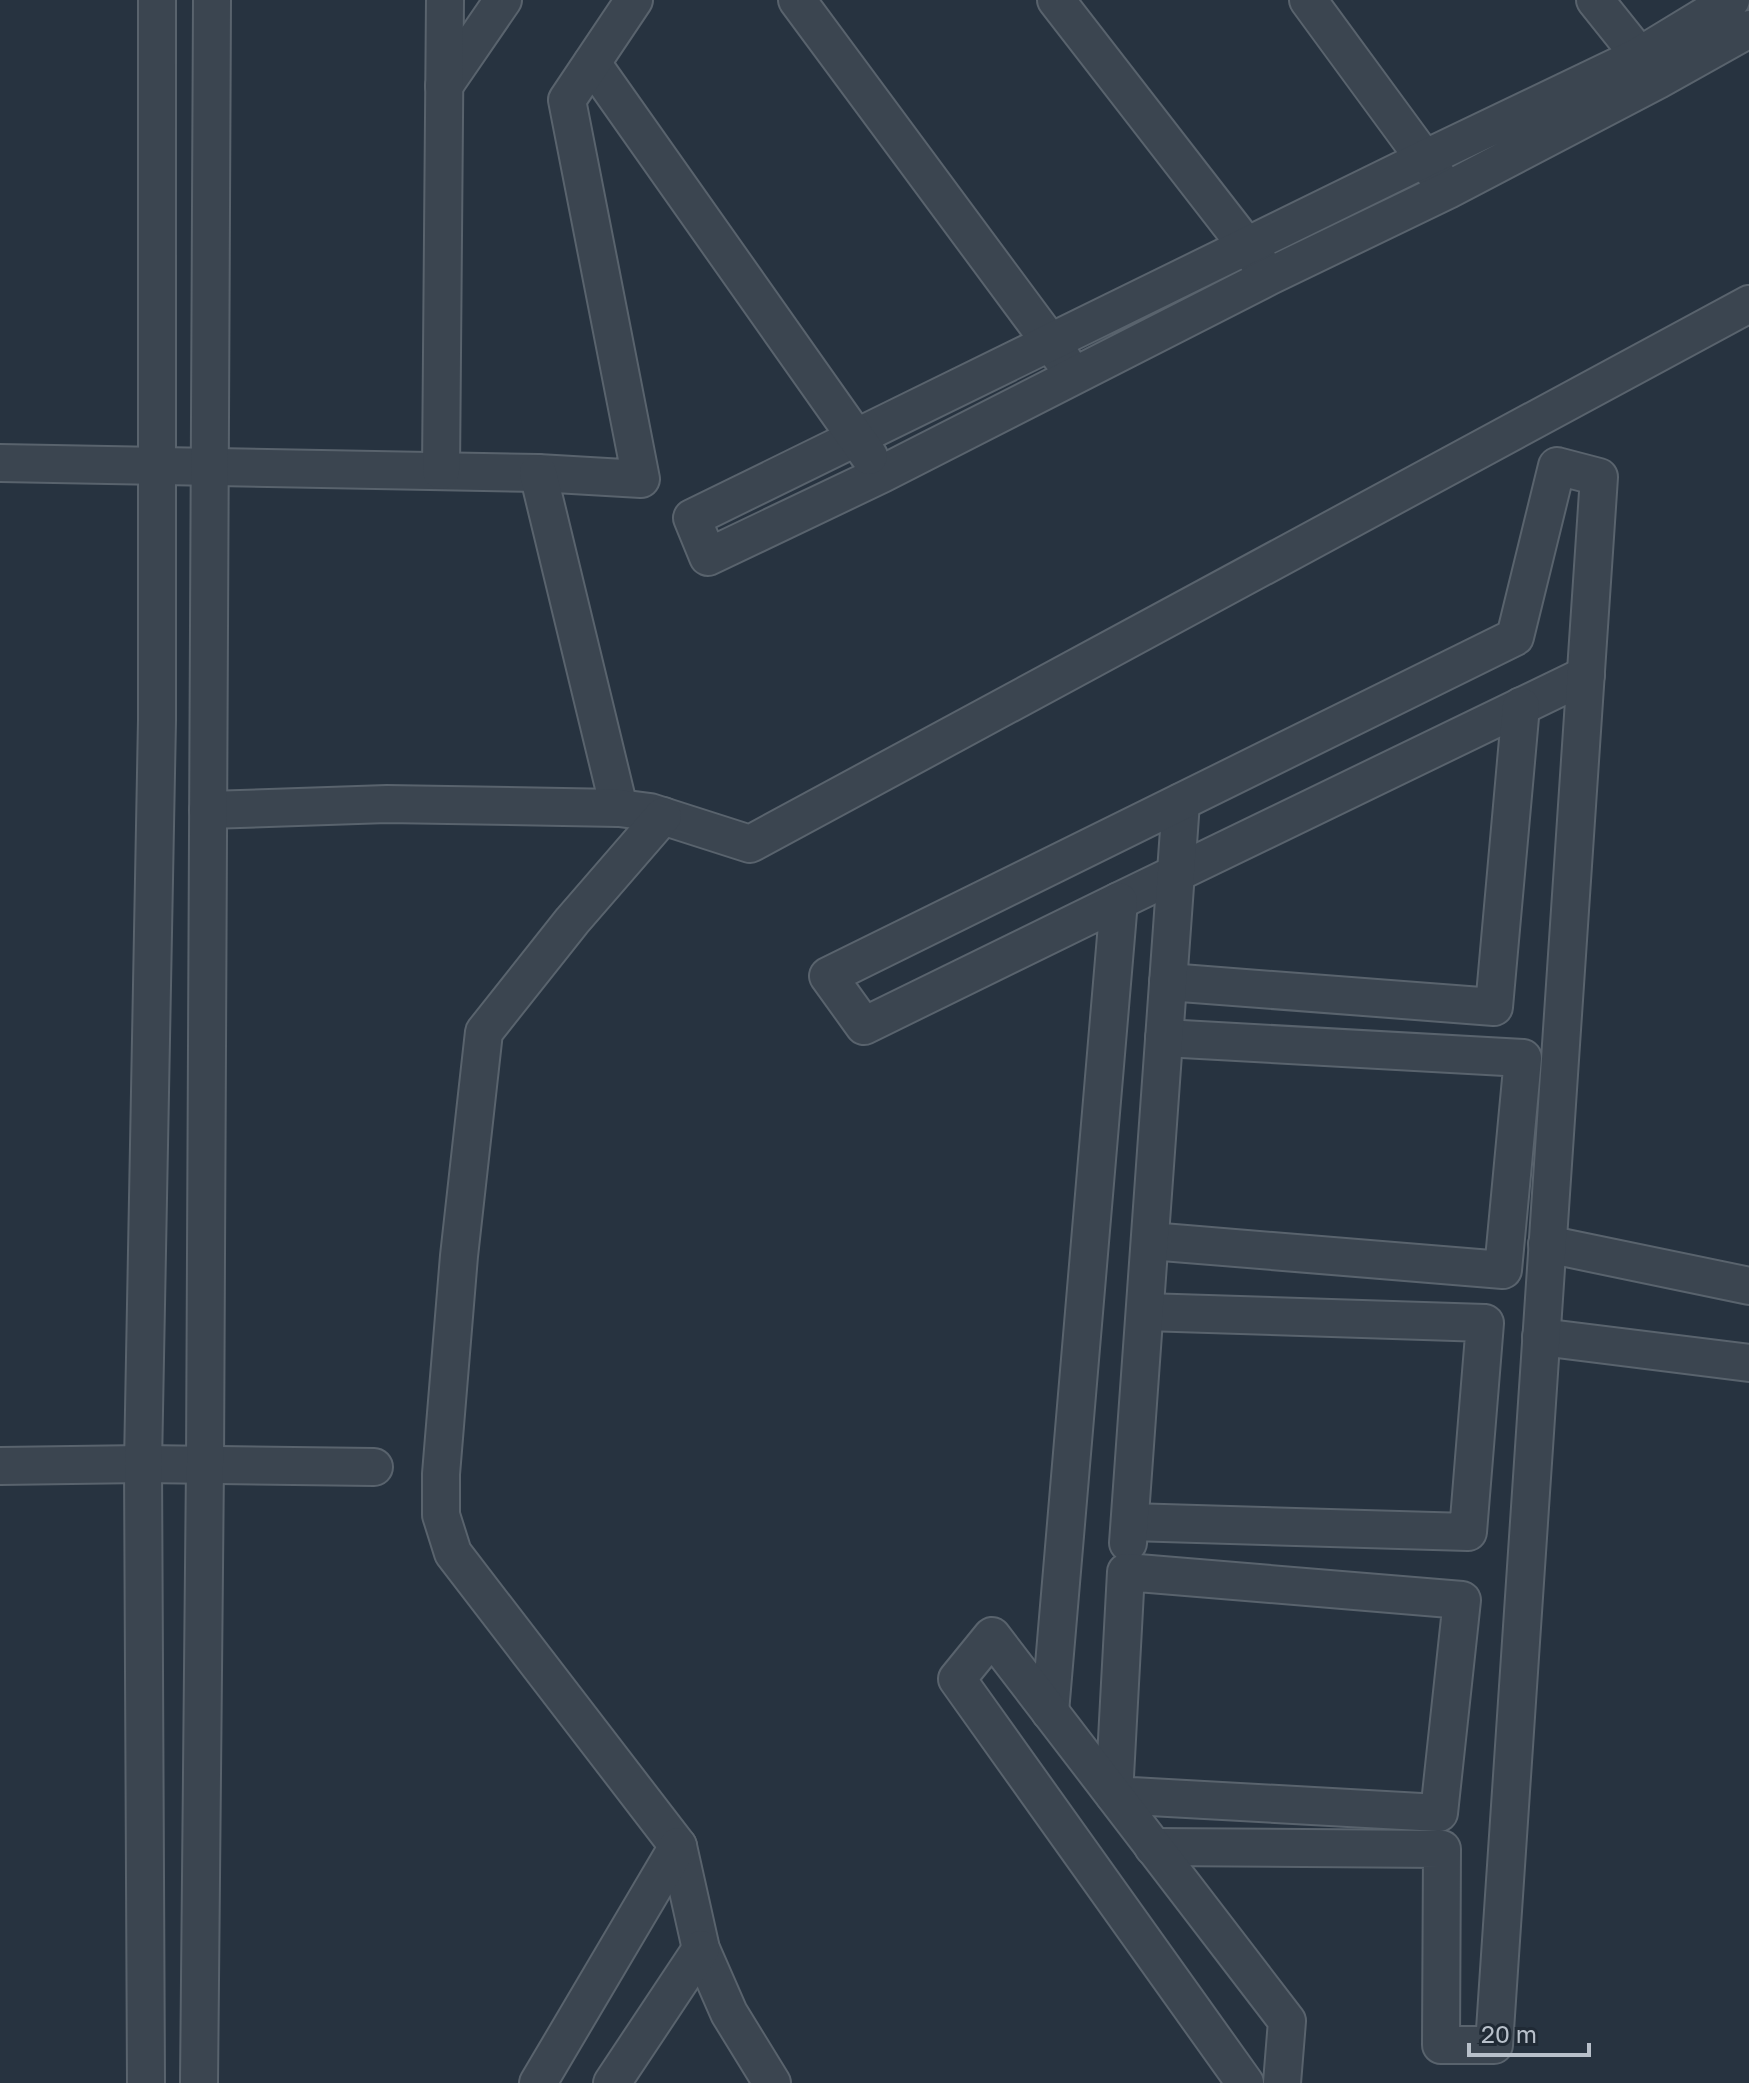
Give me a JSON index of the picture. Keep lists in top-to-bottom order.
{
  "scale_bar": "20 m"
}
